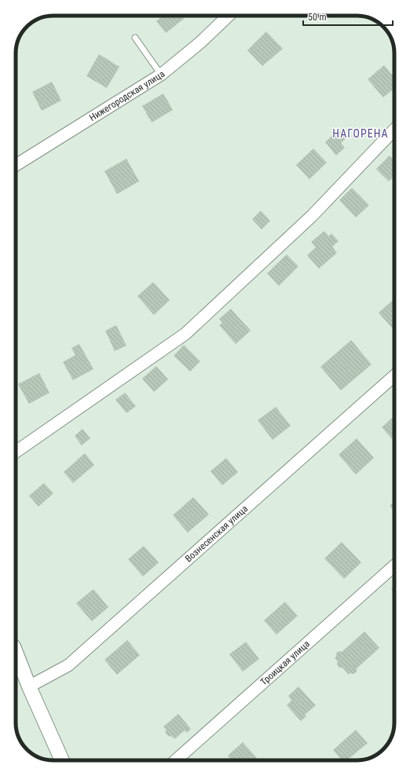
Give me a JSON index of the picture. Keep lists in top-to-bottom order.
{
  "streets": {
    "street": ["Нижегородская улица", "Вознесенская улица", "Троицкая улица"]
  },
  "districts": ["НАГОРЕНА"],
  "scale_bar": "50 m"
}
